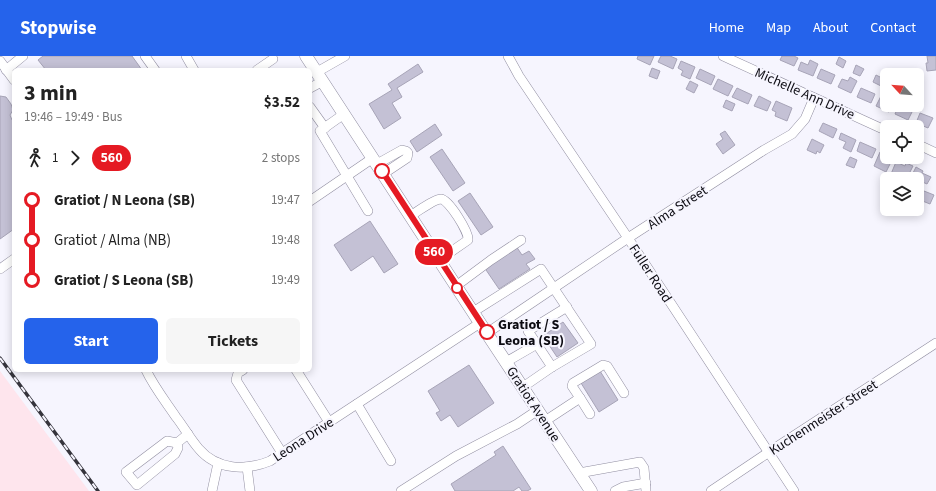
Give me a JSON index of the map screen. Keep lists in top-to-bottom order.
{
  "streets": {
    "main road": ["Gratiot Avenue"],
    "street": [
      "Michelle Ann Drive",
      "Alma Street",
      "Fuller Road",
      "Kuchenmeister Street",
      "Leona Drive"
    ]
  },
  "crossings": [
    ["Michelle Ann Drive", "Alma Street"],
    ["Alma Street", "Fuller Road"],
    ["Alma Street", "Gratiot Avenue"],
    ["Alma Street", "Leona Drive"],
    ["Fuller Road", "Kuchenmeister Street"],
    ["Gratiot Avenue", "Leona Drive"]
  ],
  "places": ["Gratiot / S Leona (SB)"],
  "lines": ["bus line 560"],
  "north": "top left",
  "page": {
    "header": "Stopwise",
    "nav": [
      "Home",
      "Map",
      "About",
      "Contact"
    ],
    "on_map": "560",
    "heading": ["3 min", "19:46 – 19:49 · Bus", "$3.52"],
    "legs": ["1", "560", "2 stops"],
    "list": [
      {
        "name": "Gratiot / N Leona (SB)",
        "value": "19:47"
      },
      {
        "name": "Gratiot / Alma (NB)",
        "value": "19:48"
      },
      {
        "name": "Gratiot / S Leona (SB)",
        "value": "19:49"
      }
    ],
    "buttons": ["Start", "Tickets"]
  }
}
